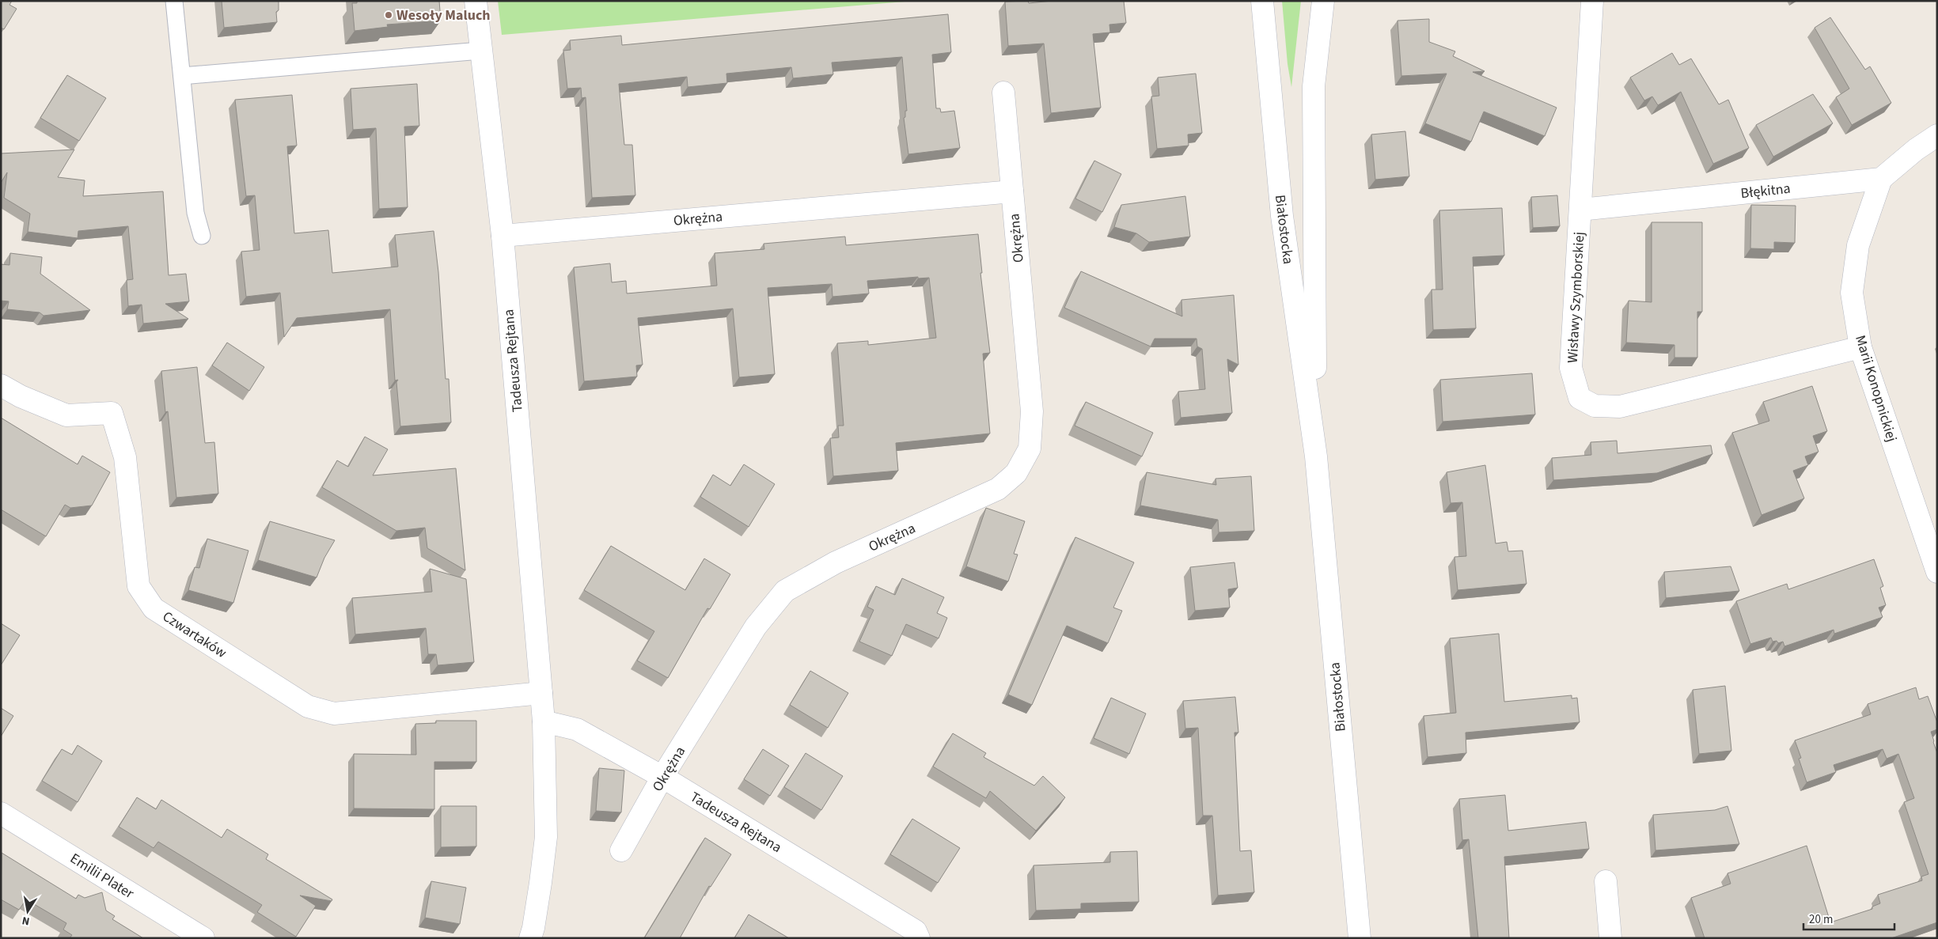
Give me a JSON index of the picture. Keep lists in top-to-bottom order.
{
  "streets": {
    "street": [
      "Błękitna",
      "Okrężna",
      "Białostocka",
      "Wisławy Szymborskiej",
      "Tadeusza Rejtana",
      "Marii Konopnickiej",
      "Czwartaków",
      "Emilii Plater"
    ]
  },
  "crossings": [
    ["Błękitna", "Wisławy Szymborskiej"],
    ["Błękitna", "Marii Konopnickiej"],
    ["Okrężna", "Tadeusza Rejtana"],
    ["Wisławy Szymborskiej", "Marii Konopnickiej"],
    ["Tadeusza Rejtana", "Czwartaków"]
  ],
  "places": ["Wesoły Maluch"],
  "scale_bar": "20 m",
  "north": "bottom"
}
